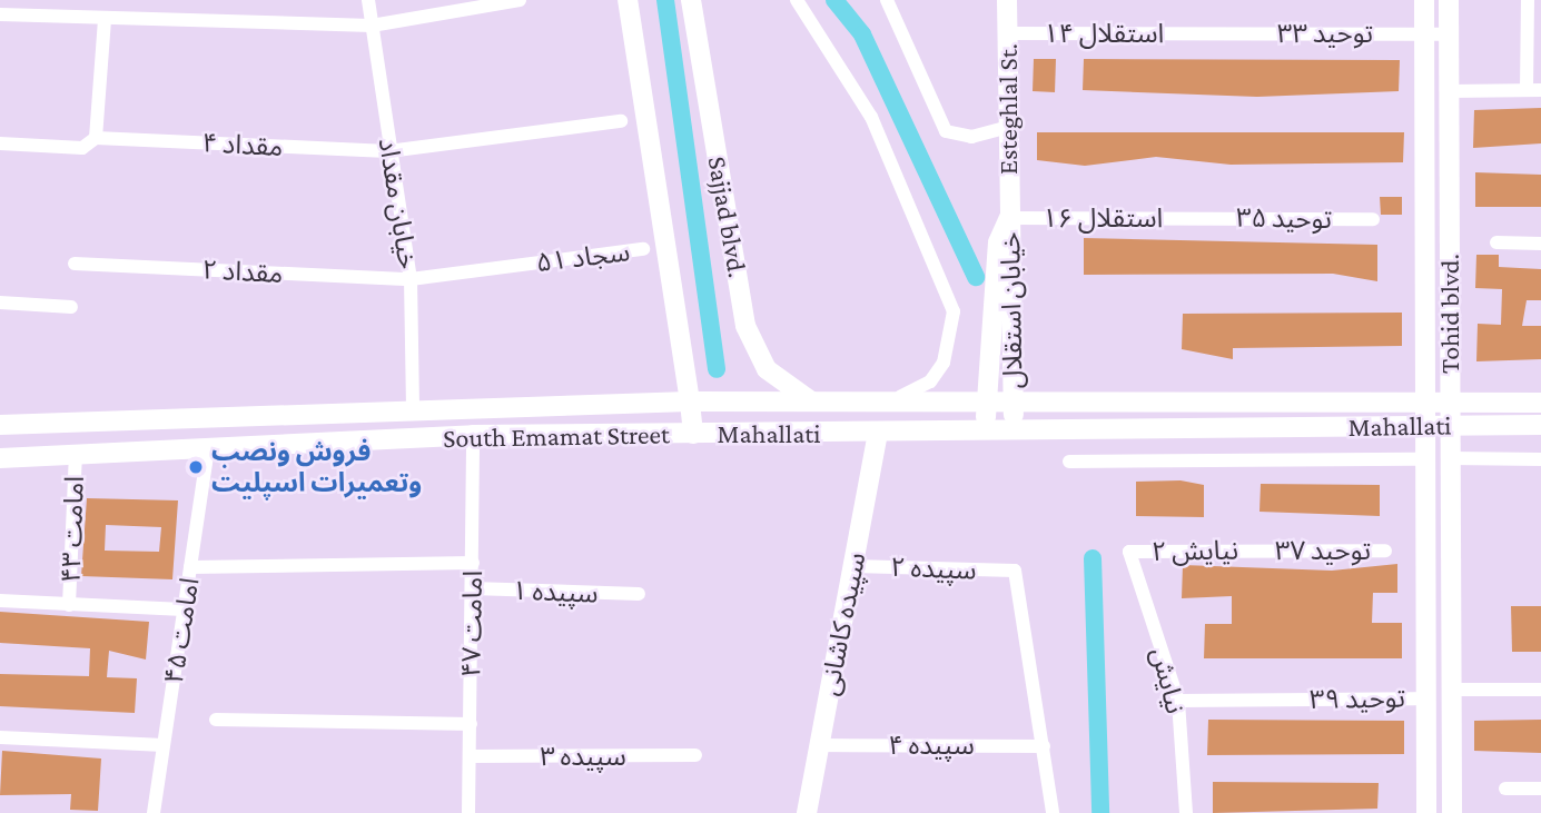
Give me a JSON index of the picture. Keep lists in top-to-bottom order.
{
  "streets": {
    "street": [
      "استقلال ۱۴",
      "توحید ۳۳",
      "Esteghlal St.",
      "مقداد ۴",
      "خیابان مقداد",
      "Sajjad blvd.",
      "استقلال ۱۶",
      "توحید ۳۵",
      "سجاد ۵۱",
      "مقداد ۲",
      "خیابان استقلال",
      "Tohid blvd.",
      "Mahallati",
      "South Emamat Street",
      "امامت ۴۳",
      "نیایش ۲",
      "توحید ۳۷",
      "سپیده ۲",
      "سپیده ۱",
      "امامت ۴۷",
      "سپیده کاشانی",
      "امامت ۴۵",
      "نیایش",
      "توحید ۳۹",
      "سپیده ۴",
      "سپیده ۳"
    ]
  },
  "crossings": [
    ["استقلال ۱۴", "توحید ۳۳"],
    ["استقلال ۱۴", "Esteghlal St."],
    ["توحید ۳۳", "Tohid blvd."],
    ["Esteghlal St.", "استقلال ۱۶"],
    ["Esteghlal St.", "خیابان استقلال"],
    ["مقداد ۴", "خیابان مقداد"],
    ["خیابان مقداد", "سجاد ۵۱"],
    ["خیابان مقداد", "مقداد ۲"],
    ["Sajjad blvd.", "Mahallati"],
    ["استقلال ۱۶", "توحید ۳۵"],
    ["استقلال ۱۶", "خیابان استقلال"],
    ["سجاد ۵۱", "مقداد ۲"],
    ["خیابان استقلال", "Mahallati"],
    ["Tohid blvd.", "Mahallati"],
    ["Tohid blvd.", "توحید ۳۹"],
    ["Mahallati", "South Emamat Street"],
    ["Mahallati", "سپیده کاشانی"],
    ["South Emamat Street", "امامت ۴۳"],
    ["South Emamat Street", "امامت ۴۷"],
    ["South Emamat Street", "امامت ۴۵"],
    ["نیایش ۲", "توحید ۳۷"],
    ["نیایش ۲", "نیایش"],
    ["سپیده ۲", "سپیده کاشانی"],
    ["سپیده ۲", "سپیده ۴"],
    ["سپیده ۱", "امامت ۴۷"],
    ["امامت ۴۷", "سپیده ۳"],
    ["سپیده کاشانی", "سپیده ۴"],
    ["نیایش", "توحید ۳۹"]
  ],
  "places": ["فروش ونصب وتعمیرات اسپلیت"]
}
